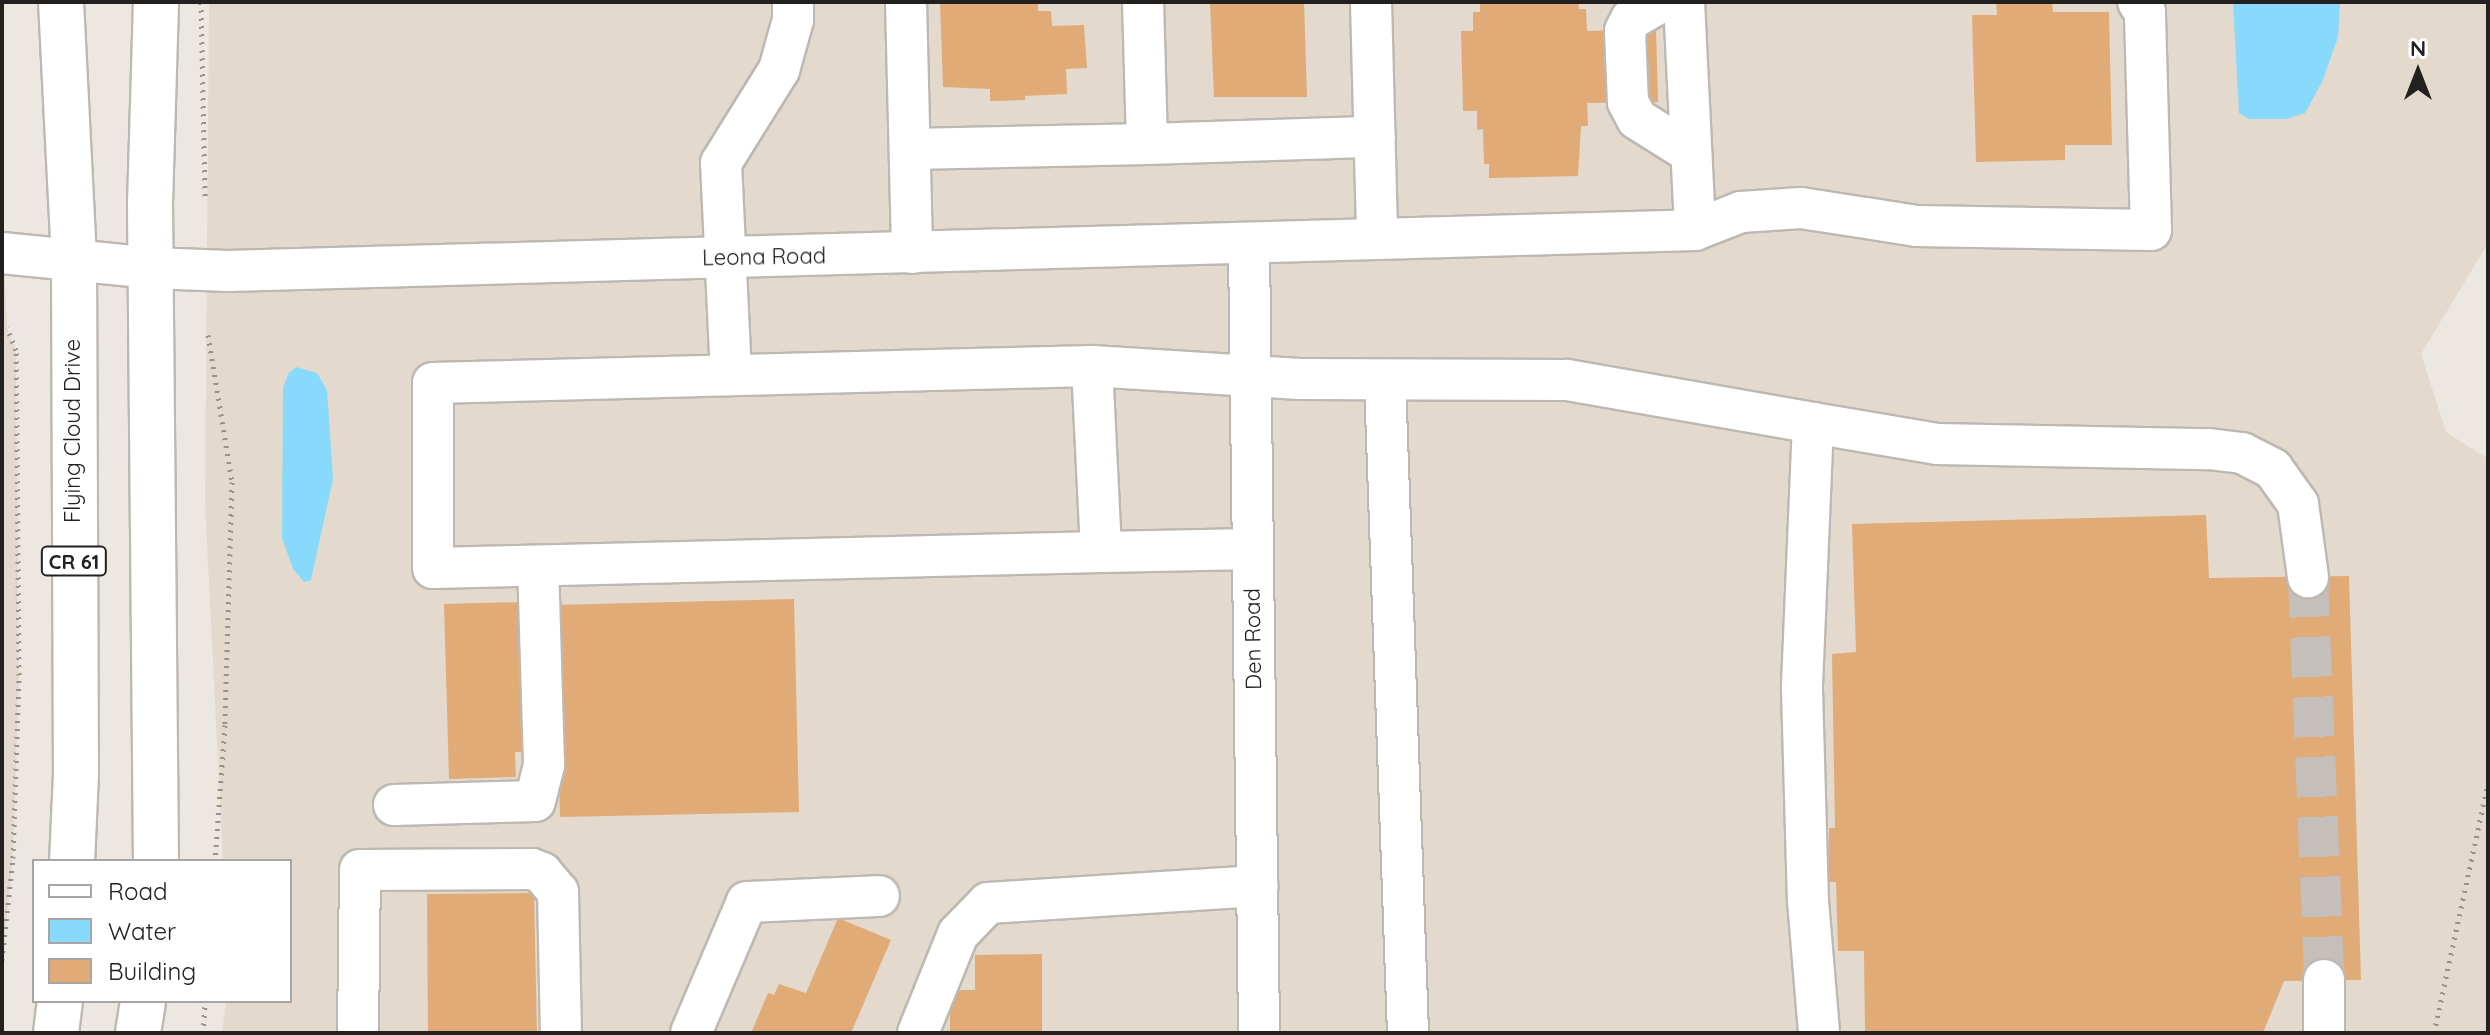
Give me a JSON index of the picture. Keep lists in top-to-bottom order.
{
  "streets": {
    "main road": ["Flying Cloud Drive", "CR 61"],
    "street": ["Leona Road", "Den Road"]
  },
  "crossings": [
    ["Leona Road", "Flying Cloud Drive"],
    ["Leona Road", "Den Road"]
  ],
  "legend": ["Road", "Water", "Building"],
  "north": "top"
}
